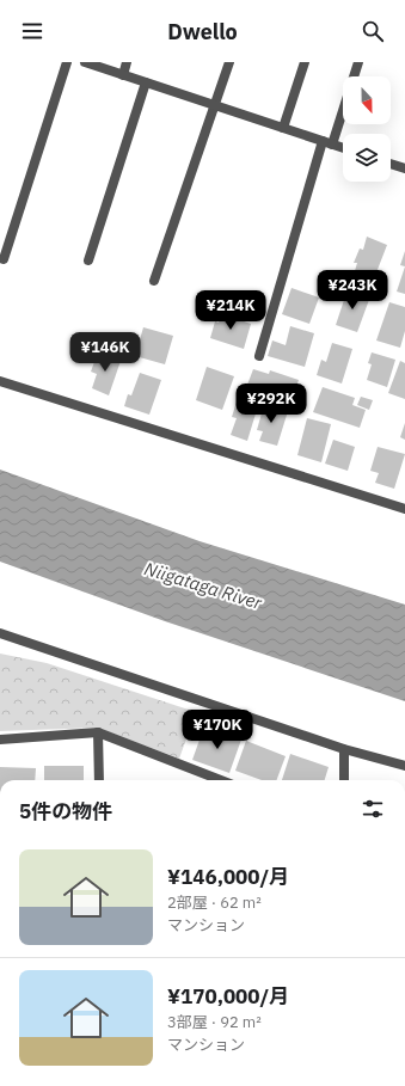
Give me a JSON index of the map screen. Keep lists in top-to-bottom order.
{
  "water": ["Niigataga River"],
  "north": "bottom",
  "page": {
    "header": "Dwello",
    "price": [
      "¥243K",
      "¥214K",
      "¥146K",
      "¥292K",
      "¥170K"
    ],
    "heading": "5件の物件",
    "list": [
      {
        "name": "¥146,000/月",
        "note": "2部屋 · 62 m² · マンション"
      },
      {
        "name": "¥170,000/月",
        "note": "3部屋 · 92 m² · マンション"
      }
    ]
  }
}
